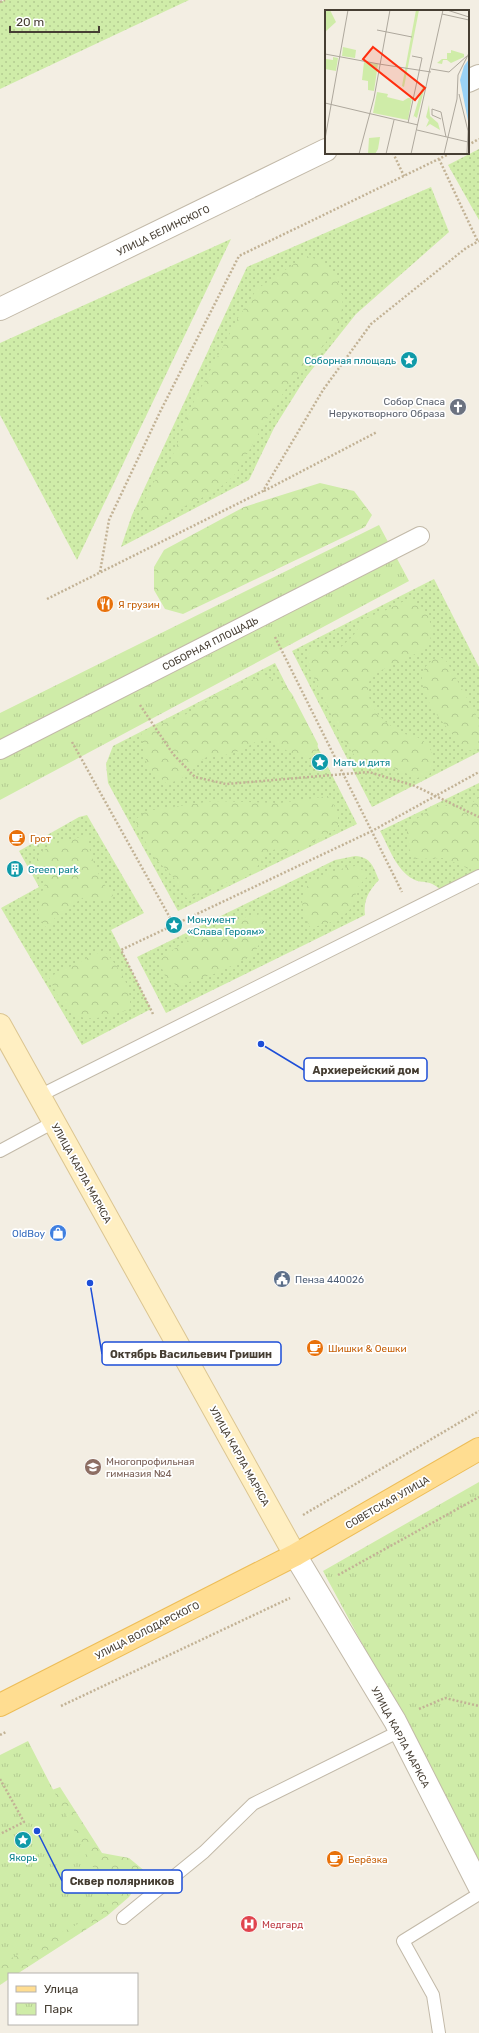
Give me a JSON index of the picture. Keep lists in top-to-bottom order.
{
  "streets": {
    "main road": ["УЛИЦА КАРЛА МАРКСА", "СОВЕТСКАЯ УЛИЦА", "УЛИЦА ВОЛОДАРСКОГО"],
    "street": ["УЛИЦА БЕЛИНСКОГО", "СОБОРНАЯ ПЛОЩАДЬ"]
  },
  "crossings": [
    ["УЛИЦА КАРЛА МАРКСА", "СОВЕТСКАЯ УЛИЦА"],
    ["УЛИЦА КАРЛА МАРКСА", "УЛИЦА ВОЛОДАРСКОГО"],
    ["СОВЕТСКАЯ УЛИЦА", "УЛИЦА ВОЛОДАРСКОГО"]
  ],
  "places": {
    "place": [
      "Соборная площадь",
      "Мать и дитя",
      "Монумент «Слава Героям»",
      "Якорь"
    ],
    "church": ["Собор Спаса Нерукотворного Образа"],
    "restaurant": ["Я грузин"],
    "cafe": ["Грот", "Шишки & Оешки", "Берёзка"],
    "building": ["Green park"],
    "other": ["Архиерейский дом", "Октябрь Васильевич Гришин", "Сквер полярников"],
    "shop": ["OldBoy"],
    "public building": ["Пенза 440026"],
    "school or university": ["Многопрофильная гимназия №4"],
    "hospital": ["Медгард"]
  },
  "legend": ["Улица", "Парк"],
  "scale_bar": "20 m"
}
